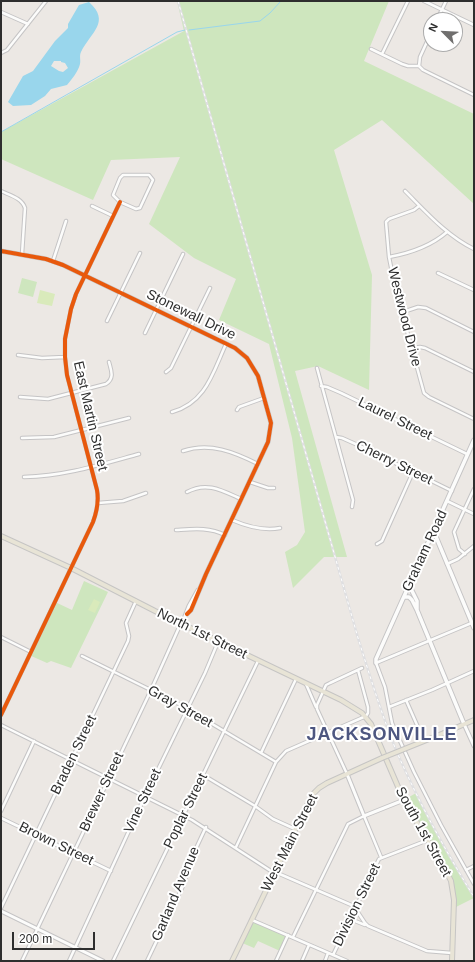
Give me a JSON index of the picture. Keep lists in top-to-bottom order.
{
  "streets": {
    "main road": [
      "Graham Road",
      "North 1st Street",
      "South 1st Street",
      "West Main Street"
    ],
    "street": [
      "Stonewall Drive",
      "Westwood Drive",
      "East Martin Street",
      "Laurel Street",
      "Cherry Street",
      "Gray Street",
      "Braden Street",
      "Brewer Street",
      "Vine Street",
      "Poplar Street",
      "Brown Street",
      "Garland Avenue",
      "Division Street"
    ]
  },
  "crossings": [
    ["Stonewall Drive", "East Martin Street"],
    ["Stonewall Drive", "North 1st Street"],
    ["Stonewall Drive", "Brewer Street"],
    ["East Martin Street", "North 1st Street"],
    ["Laurel Street", "Graham Road"],
    ["Cherry Street", "Graham Road"],
    ["North 1st Street", "Braden Street"],
    ["North 1st Street", "Brewer Street"],
    ["North 1st Street", "Vine Street"],
    ["North 1st Street", "Poplar Street"],
    ["North 1st Street", "South 1st Street"],
    ["Gray Street", "Braden Street"],
    ["Gray Street", "Brewer Street"],
    ["Gray Street", "Vine Street"],
    ["Gray Street", "Poplar Street"],
    ["Braden Street", "Brown Street"],
    ["Brewer Street", "Brown Street"],
    ["Vine Street", "Brown Street"],
    ["South 1st Street", "Division Street"]
  ],
  "districts": ["JACKSONVILLE"],
  "scale_bar": "200 m",
  "north": "top left"
}
